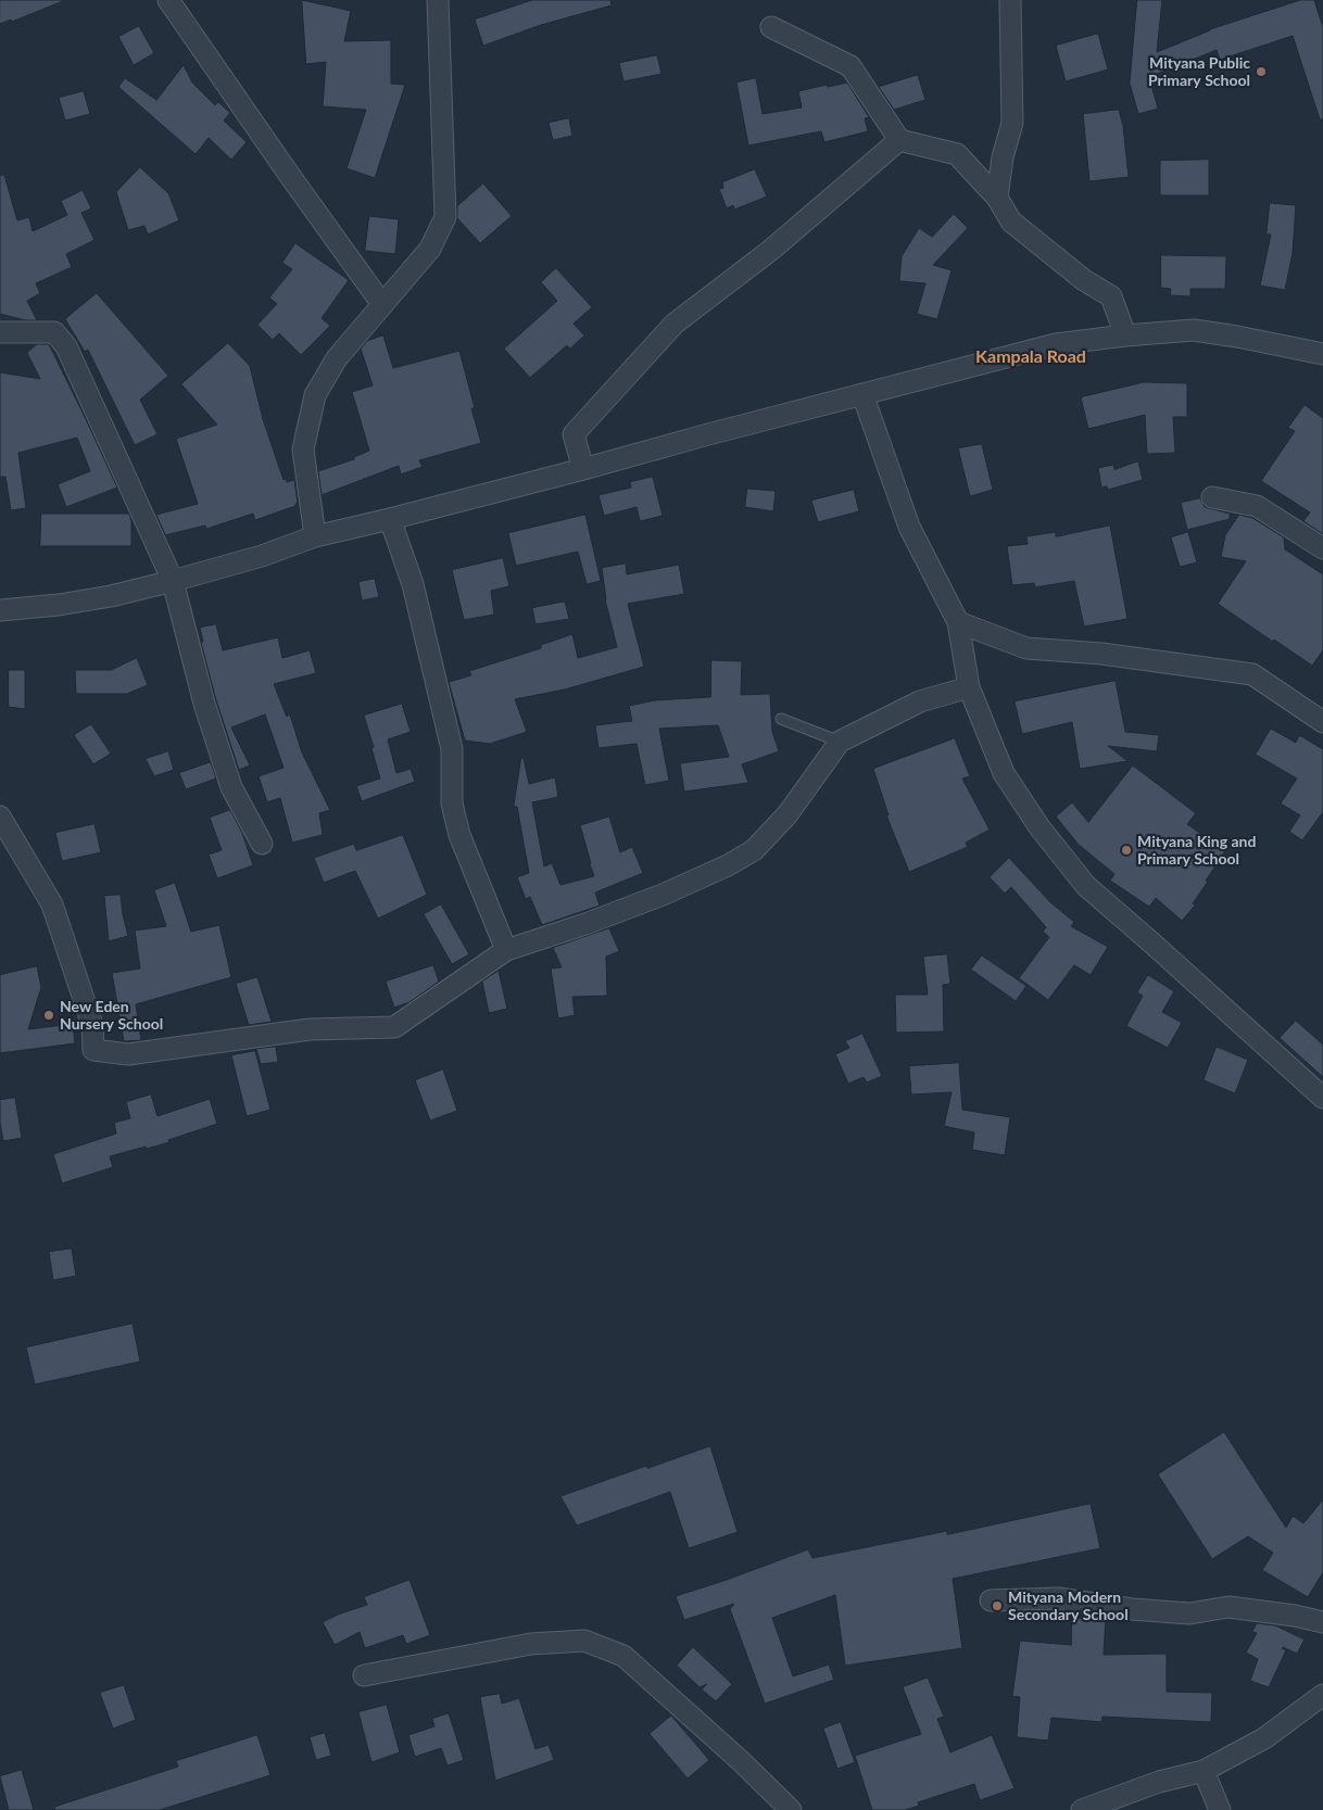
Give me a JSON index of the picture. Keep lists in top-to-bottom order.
{
  "districts": ["Kampala Road"],
  "places": [
    "Mityana Public Primary School",
    "Mityana King and Primary School",
    "New Eden Nursery School",
    "Mityana Modern Secondary School"
  ]
}
